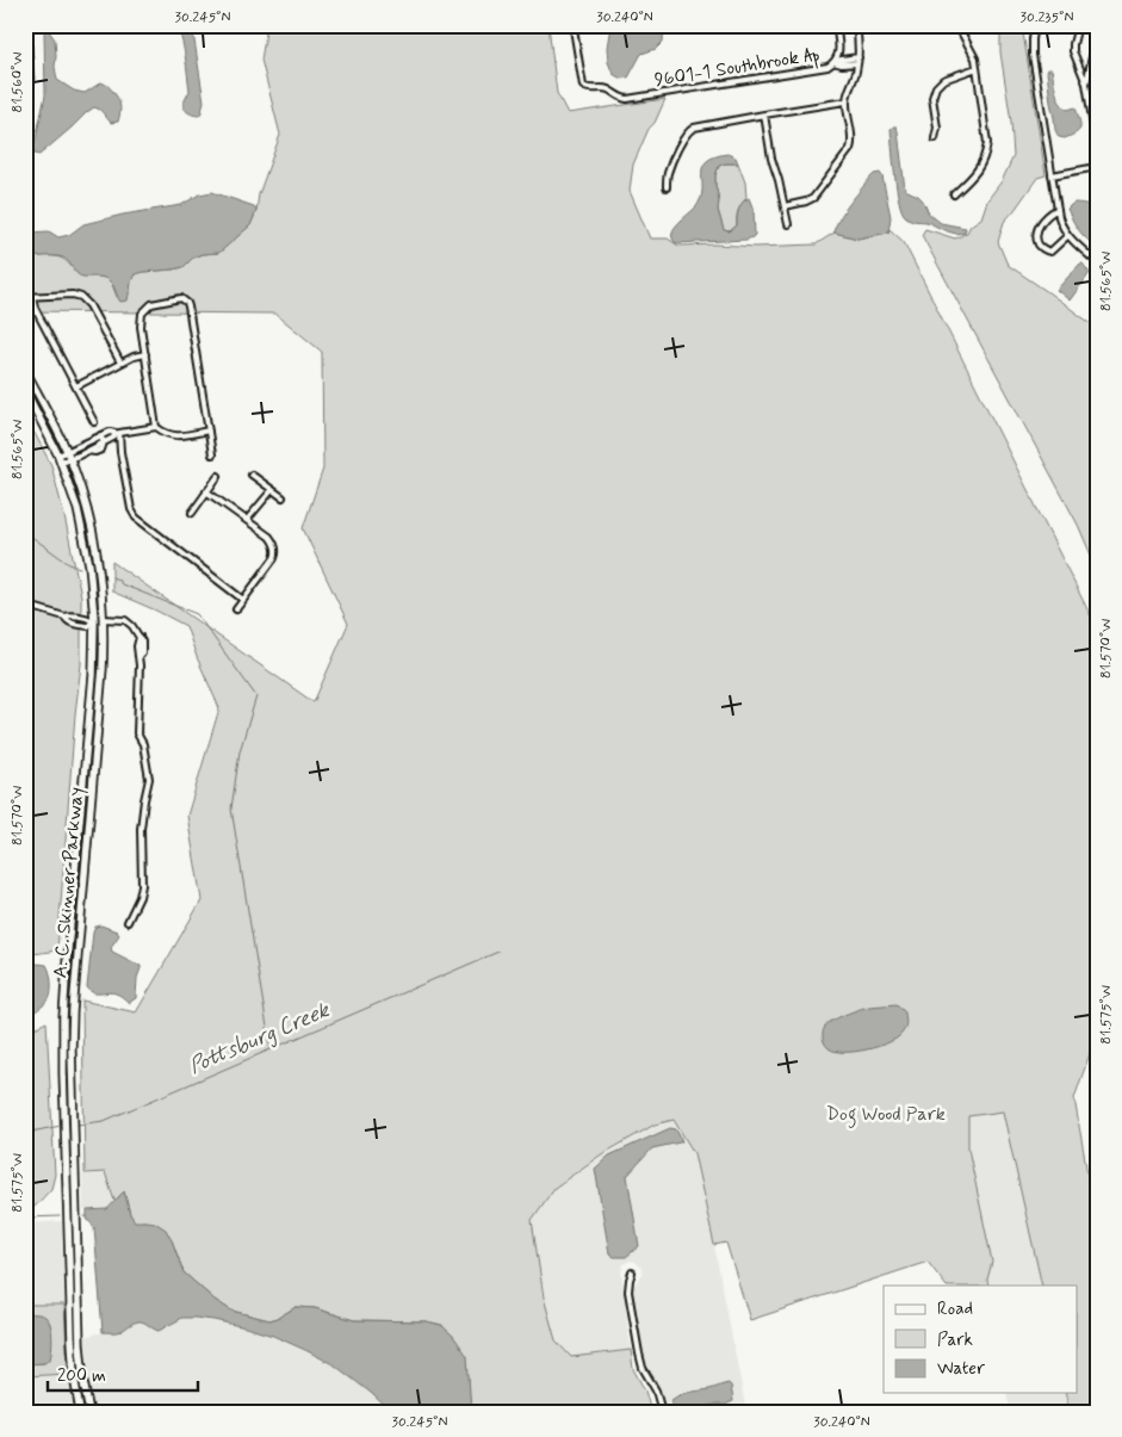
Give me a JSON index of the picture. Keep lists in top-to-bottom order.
{
  "streets": {
    "main road": ["A. C. Skinner Parkway"],
    "street": ["9601-1 Southbrook Ap"]
  },
  "water": ["Pottsburg Creek"],
  "parks": ["Dog Wood Park"],
  "legend": ["Road", "Park", "Water"],
  "scale_bar": "200 m",
  "coordinates": [
    "30.245°N",
    "30.240°N",
    "30.235°N",
    "81.560°W",
    "81.565°W",
    "81.570°W",
    "81.575°W"
  ]
}
